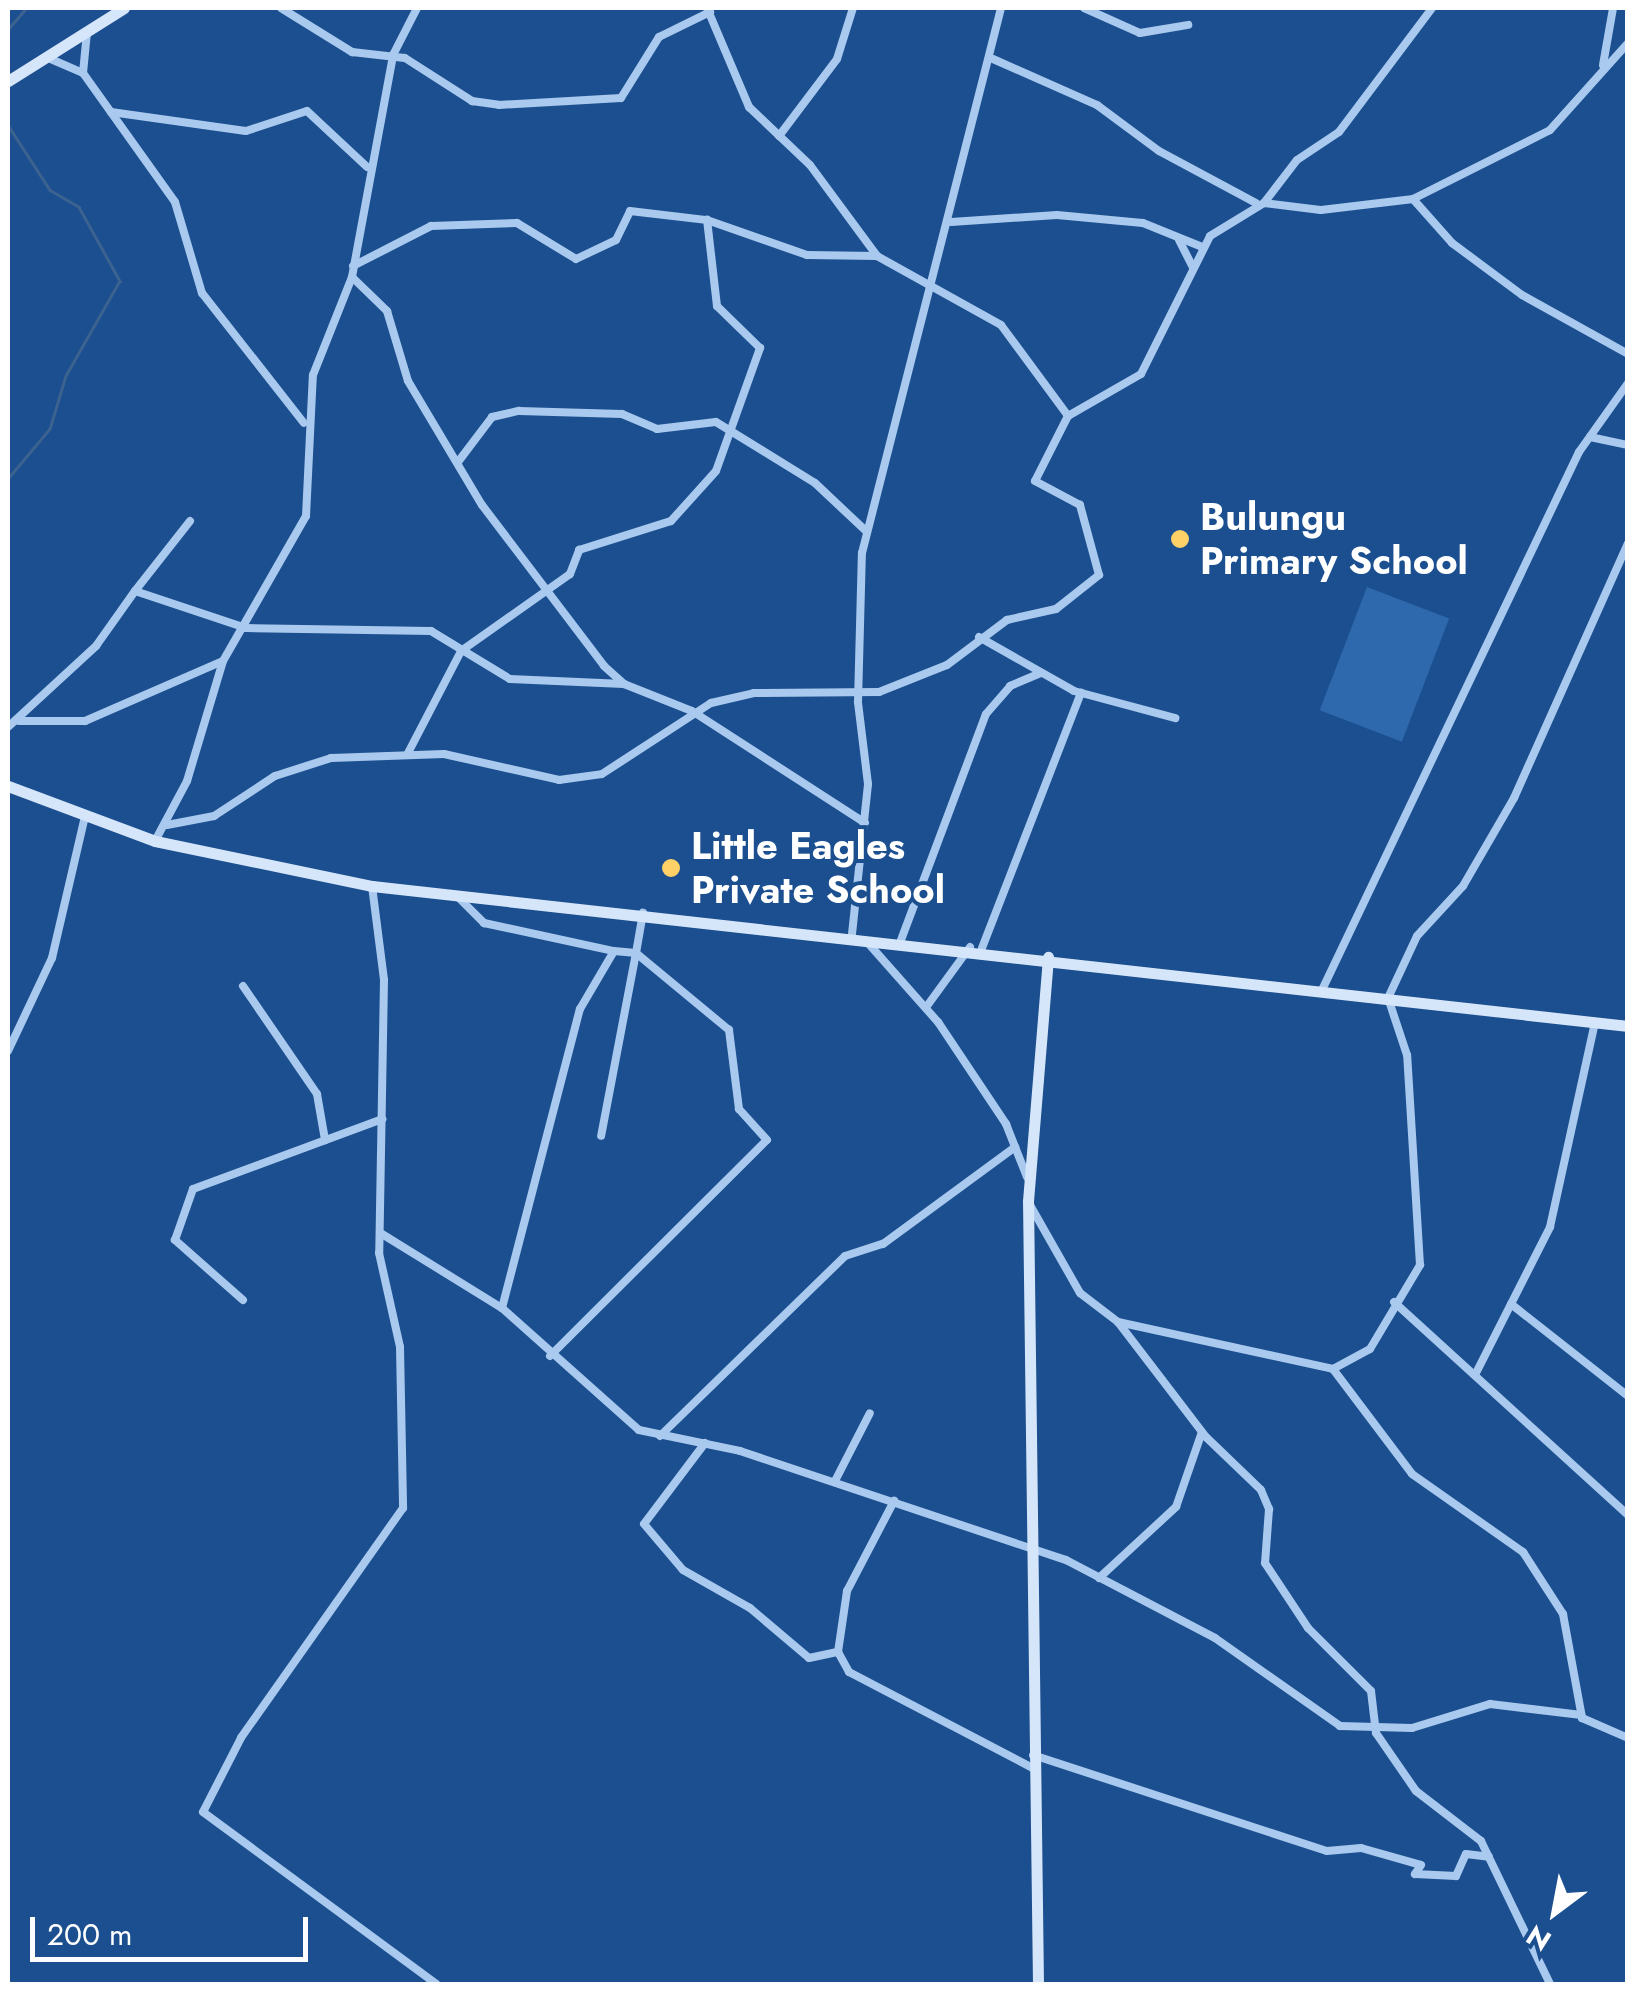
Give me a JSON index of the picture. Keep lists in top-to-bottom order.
{
  "places": ["Bulungu Primary School", "Little Eagles Private School"],
  "scale_bar": "200 m",
  "north": "bottom left"
}
